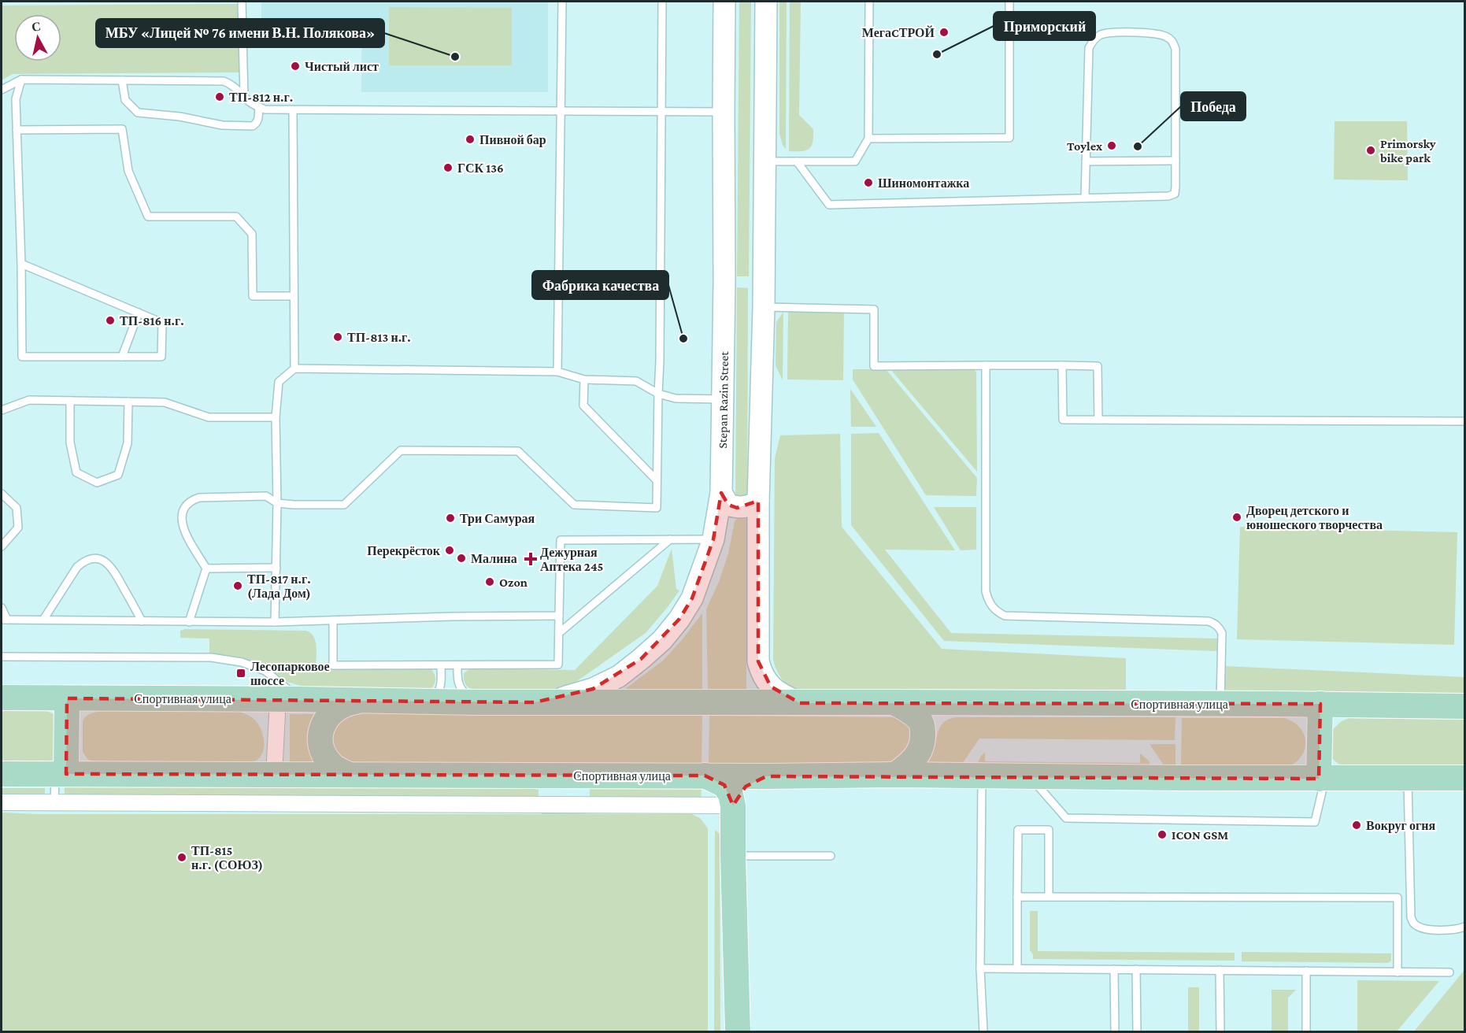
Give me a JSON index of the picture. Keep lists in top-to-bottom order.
{
  "streets": {
    "main road": ["Stepan Razin Street", "Спортивная улица"]
  },
  "crossings": [
    ["Stepan Razin Street", "Спортивная улица"]
  ],
  "places": {
    "other": [
      "МегаCТРОЙ",
      "Приморский",
      "МБУ «Лицей № 76 имени В.Н. Полякова»",
      "Чистый лист",
      "ТП-812 н.г.",
      "Пивной бар",
      "Toylex",
      "Победа",
      "Primorsky bike park",
      "ГСК 136",
      "Шиномонтажка",
      "ТП-816 н.г.",
      "ТП-813 н.г.",
      "Фабрика качества",
      "Дворец детского и юношеского творчества",
      "Три Самурая",
      "Перекрёсток",
      "Малина",
      "Ozon",
      "ТП-817 н.г. (Лада Дом)",
      "Вокруг огня",
      "ICON GSM",
      "ТП-815 н.г. (СОЮЗ)"
    ],
    "health": ["Дежурная Аптека 245"],
    "transit": ["Лесопарковое шоссе"]
  },
  "north": "top"
}
